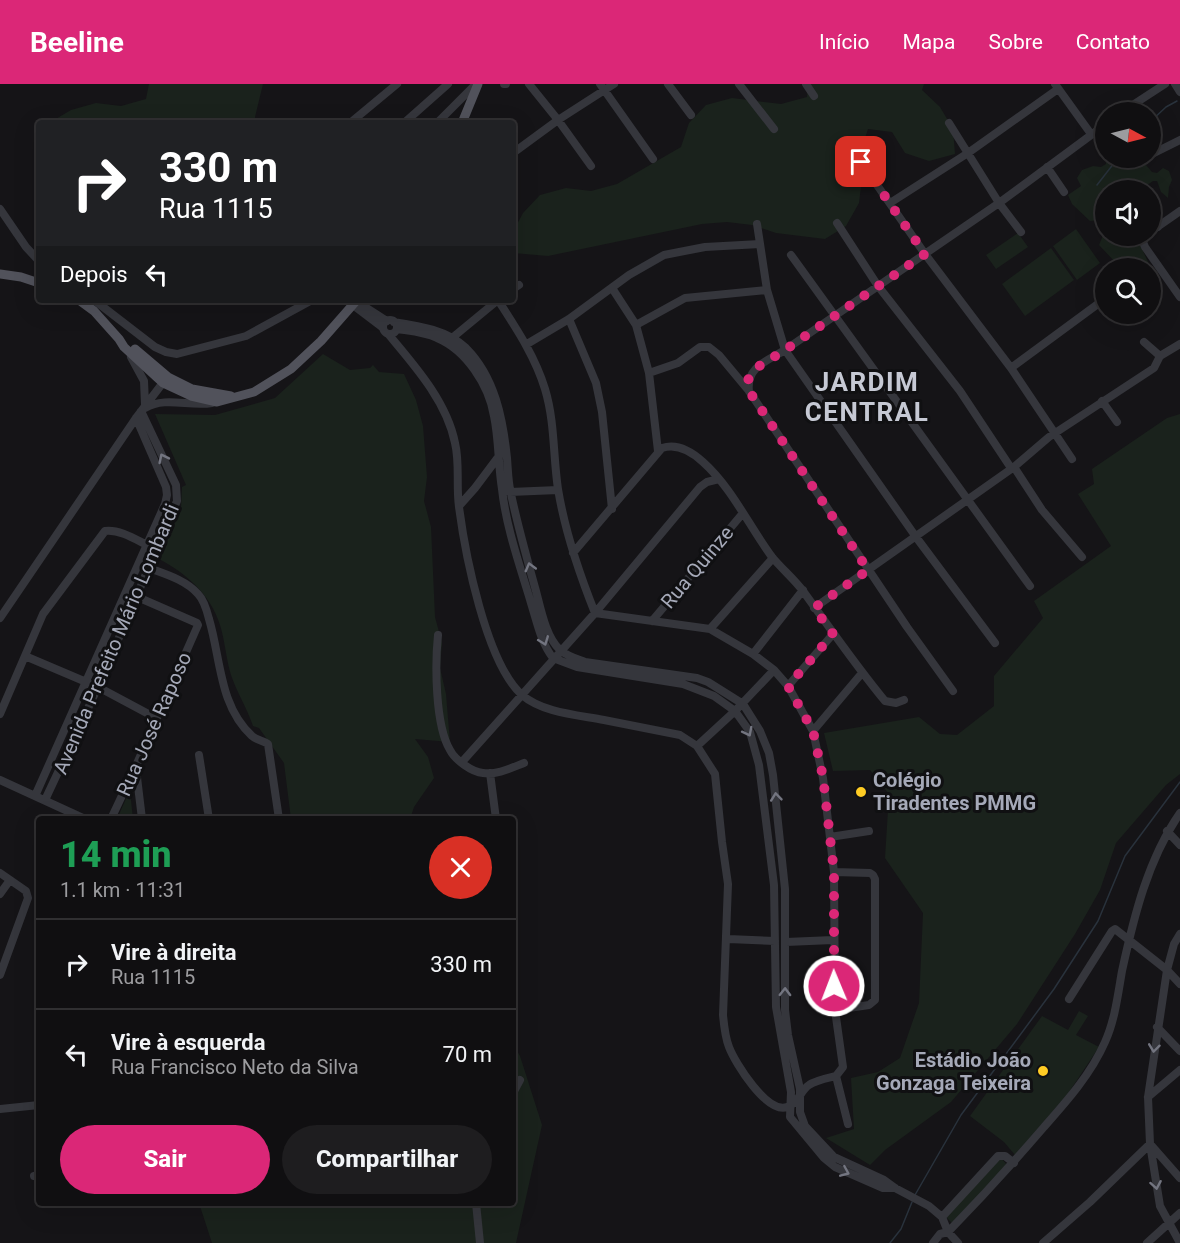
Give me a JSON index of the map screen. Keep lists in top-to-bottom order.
{
  "streets": {
    "street": ["Rua Quinze", "Avenida Prefeito Mário Lombardi", "Rua José Raposo"]
  },
  "districts": ["JARDIM CENTRAL"],
  "places": ["Colégio Tiradentes PMMG", "Estádio João Gonzaga Teixeira"],
  "north": "right",
  "page": {
    "header": "Beeline",
    "nav": [
      "Início",
      "Mapa",
      "Sobre",
      "Contato"
    ],
    "turn": ["330 m", "Rua 1115"],
    "then": "Depois",
    "heading": ["14 min", "1.1 km · 11:31"],
    "list": [
      {
        "name": "Vire à direita",
        "note": "Rua 1115",
        "value": "330 m"
      },
      {
        "name": "Vire à esquerda",
        "note": "Rua Francisco Neto da Silva",
        "value": "70 m"
      }
    ],
    "buttons": ["Sair", "Compartilhar"]
  }
}
